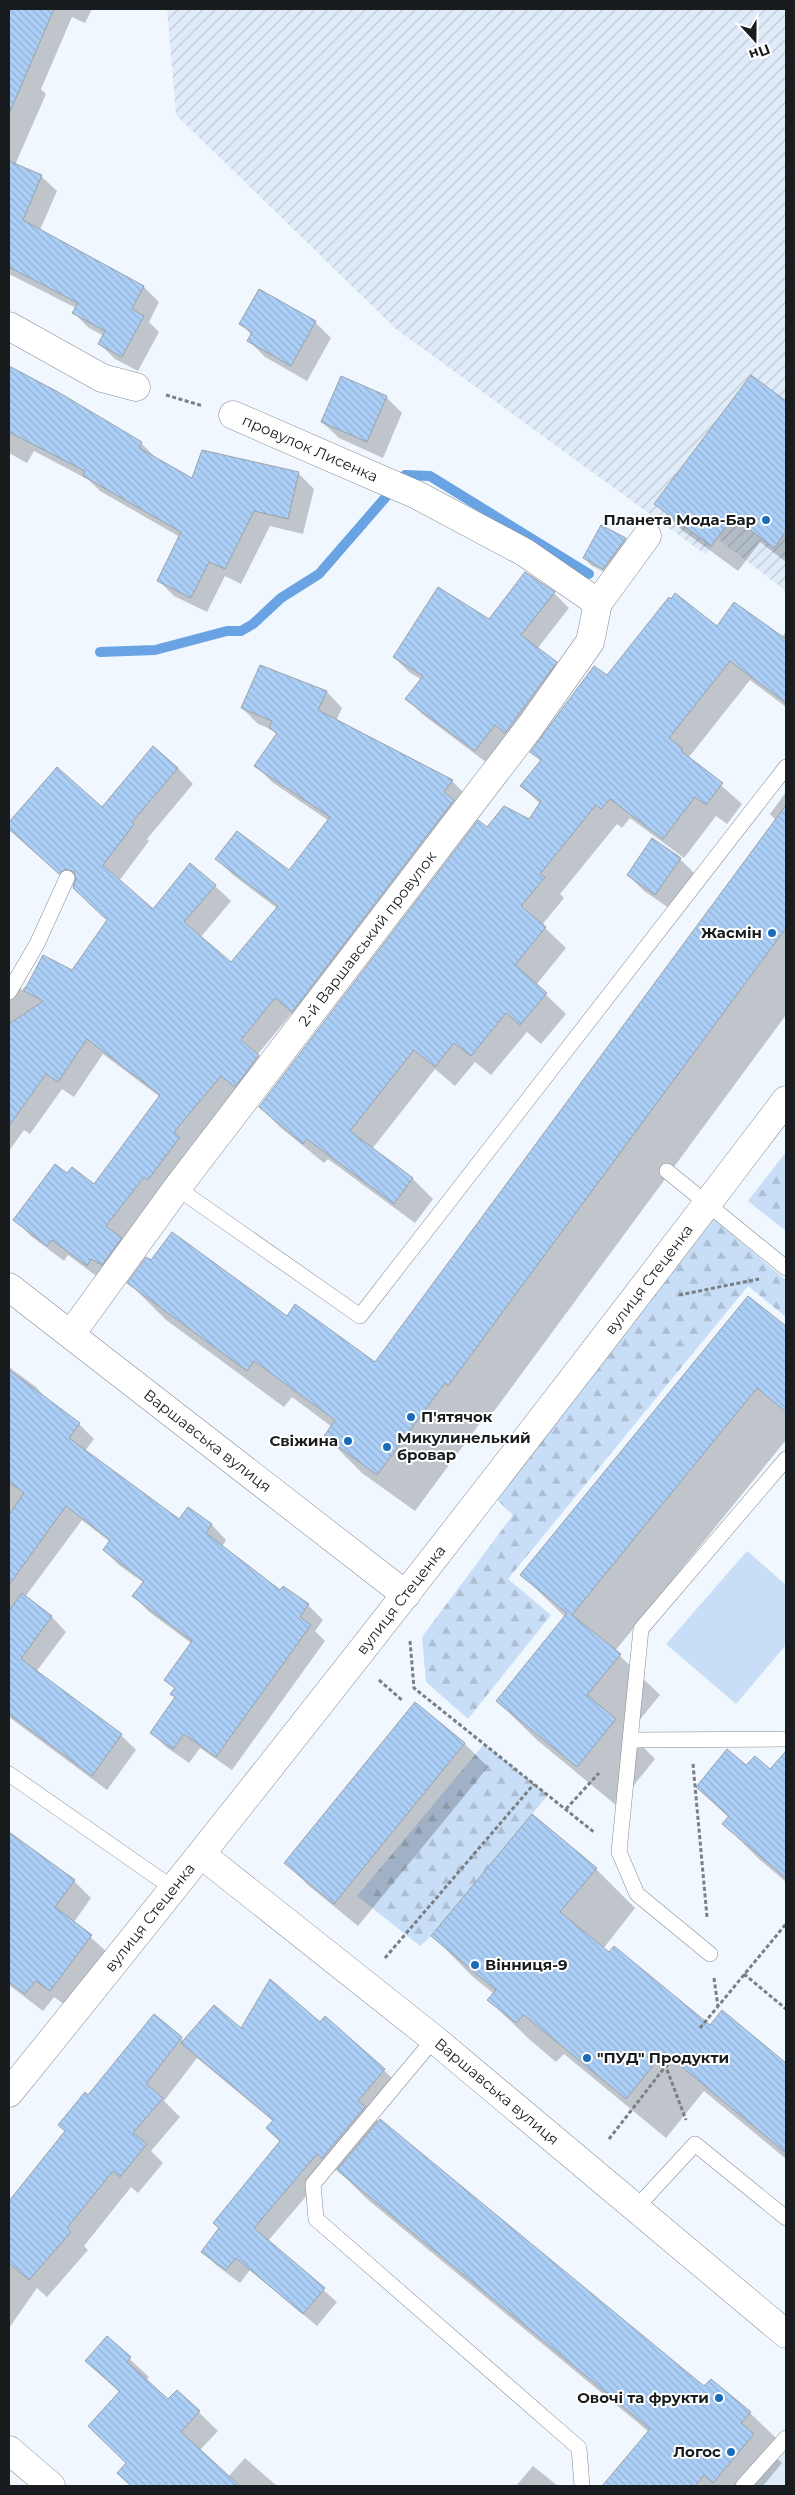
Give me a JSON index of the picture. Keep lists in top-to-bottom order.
{
  "streets": {
    "street": [
      "провулок Лисенка",
      "2-й Варшавський провулок",
      "вулиця Стеценка",
      "Варшавська вулиця"
    ]
  },
  "crossings": [
    ["провулок Лисенка", "2-й Варшавський провулок"],
    ["2-й Варшавський провулок", "Варшавська вулиця"],
    ["вулиця Стеценка", "Варшавська вулиця"]
  ],
  "places": [
    "Планета Мода-Бар",
    "Жасмін",
    "П'ятячок",
    "Свіжина",
    "Микулинелький бровар",
    "Вінниця-9",
    "\"ПУД\" Продукти",
    "Овочі та фрукти",
    "Логос"
  ],
  "north": "bottom"
}
